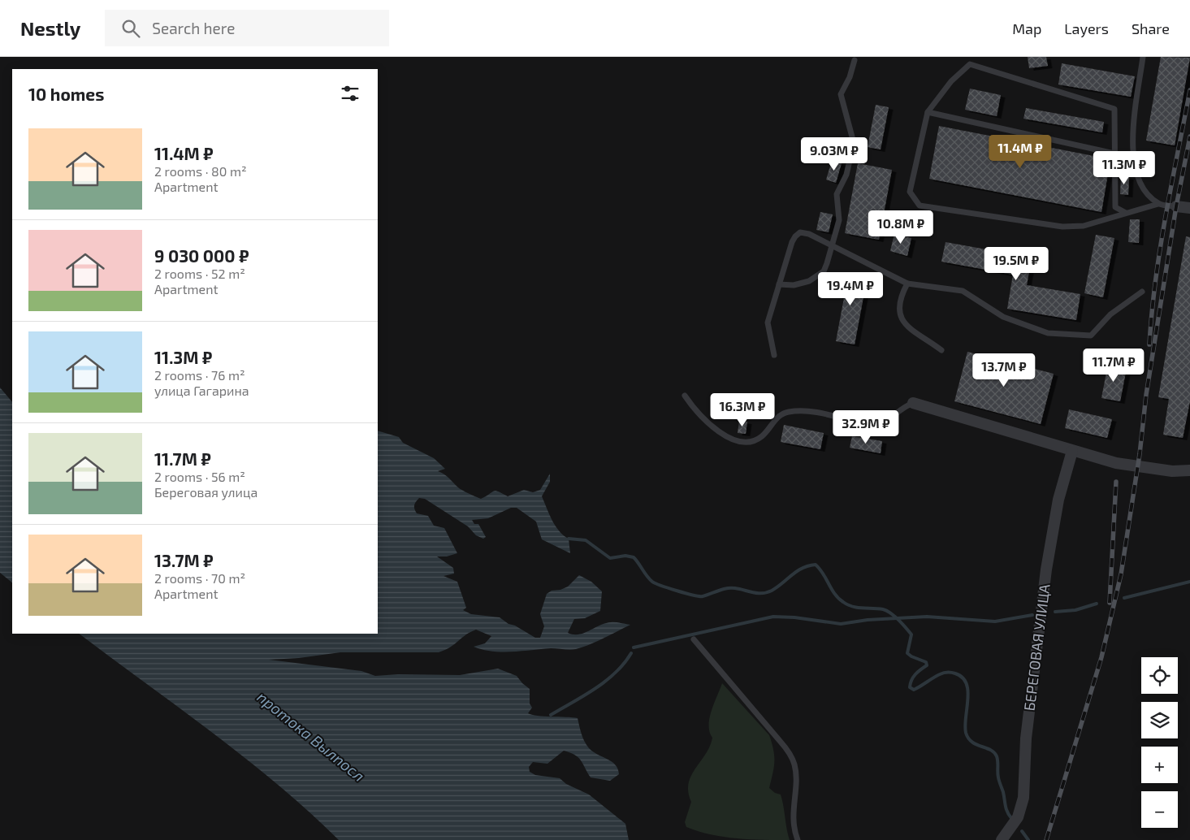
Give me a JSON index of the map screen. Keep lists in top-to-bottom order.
{
  "streets": {
    "street": ["БЕРЕГОВАЯ УЛИЦА"]
  },
  "water": ["протока Вылпосл"],
  "page": {
    "header": "Nestly",
    "search": "Search here",
    "nav": ["Map", "Layers", "Share"],
    "heading": "10 homes",
    "list": [
      {
        "name": "11.4M ₽",
        "note": "2 rooms · 80 m² · Apartment"
      },
      {
        "name": "9 030 000 ₽",
        "note": "2 rooms · 52 m² · Apartment"
      },
      {
        "name": "11.3M ₽",
        "note": "2 rooms · 76 m² · улица Гагарина"
      },
      {
        "name": "11.7M ₽",
        "note": "2 rooms · 56 m² · Береговая улица"
      },
      {
        "name": "13.7M ₽",
        "note": "2 rooms · 70 m² · Apartment"
      }
    ],
    "price": [
      "11.4M ₽",
      "9.03M ₽",
      "11.3M ₽",
      "10.8M ₽",
      "19.5M ₽",
      "19.4M ₽",
      "11.7M ₽",
      "13.7M ₽",
      "16.3M ₽",
      "32.9M ₽"
    ],
    "map_buttons": ["+", "−"]
  }
}
